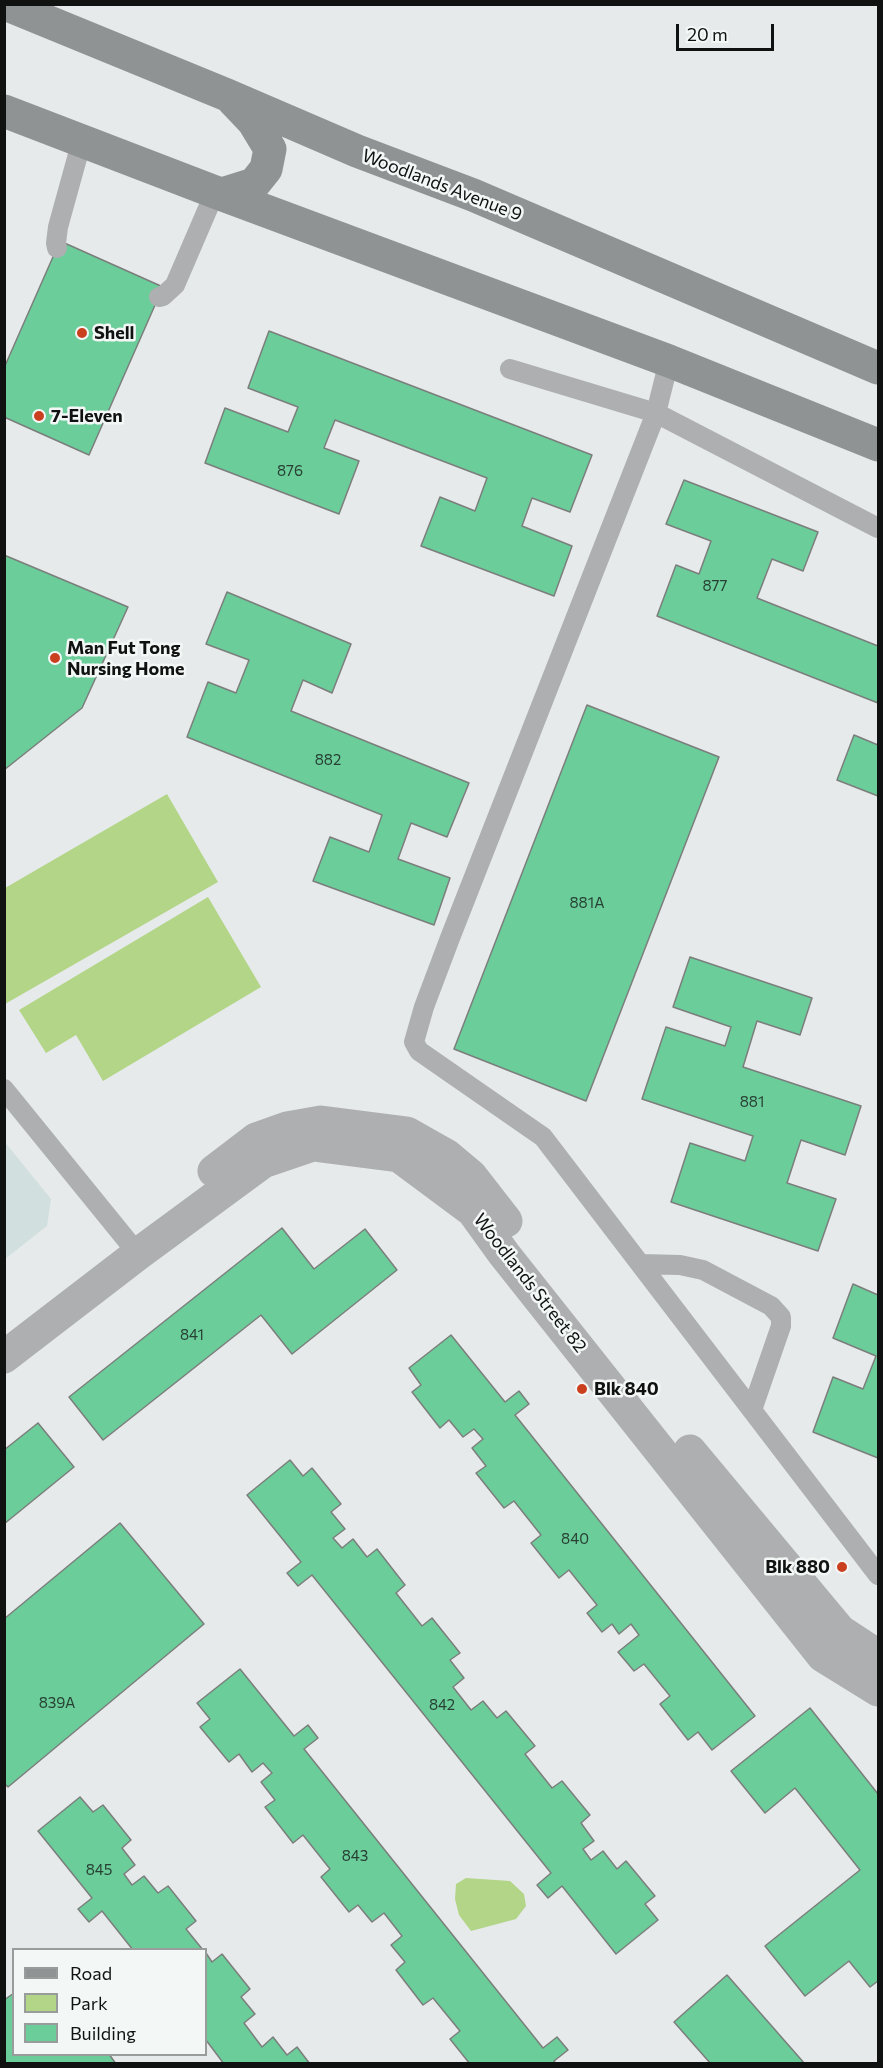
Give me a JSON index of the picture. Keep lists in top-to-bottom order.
{
  "streets": {
    "main road": ["Woodlands Avenue 9"],
    "street": ["Woodlands Street 82"]
  },
  "places": [
    "Shell",
    "7-Eleven",
    "Man Fut Tong Nursing Home",
    "Blk 840",
    "Blk 880"
  ],
  "house_numbers": [
    "876",
    "877",
    "882",
    "881A",
    "881",
    "841",
    "840",
    "839A",
    "842",
    "843",
    "845"
  ],
  "legend": ["Road", "Park", "Building"],
  "scale_bar": "20 m"
}
